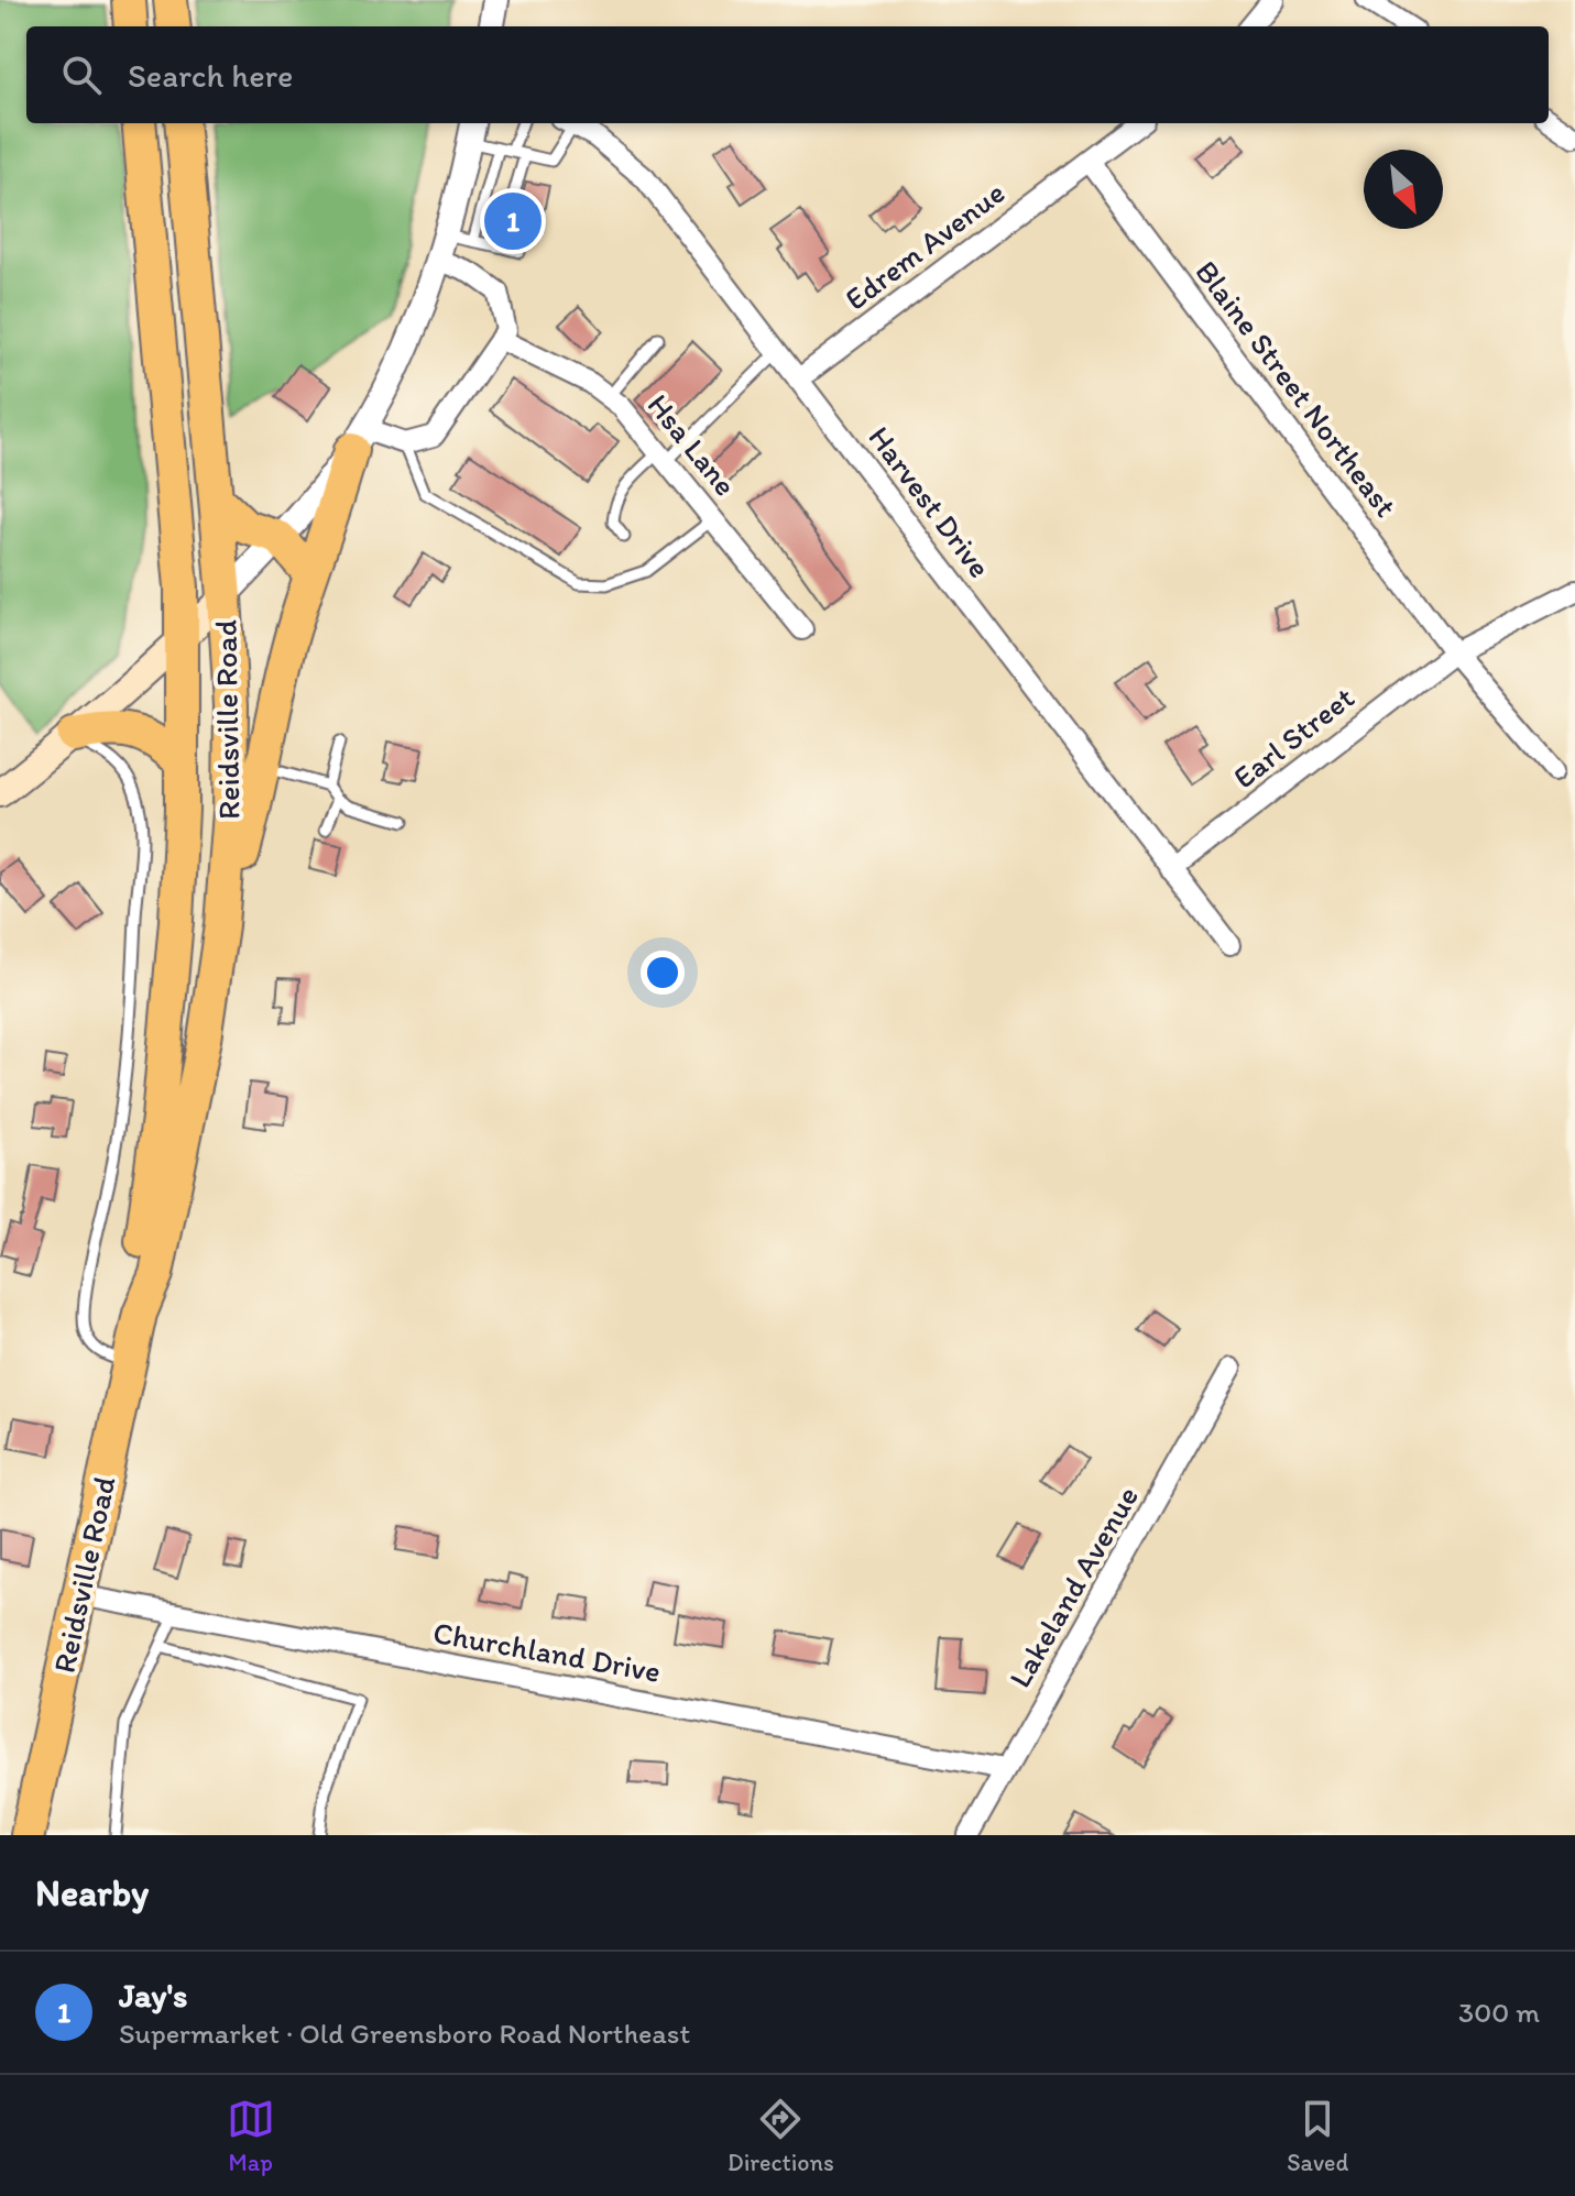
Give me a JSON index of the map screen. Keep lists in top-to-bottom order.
{
  "streets": {
    "highway": ["Reidsville Road"],
    "street": [
      "Edrem Avenue",
      "Blaine Street Northeast",
      "Hsa Lane",
      "Harvest Drive",
      "Earl Street",
      "Lakeland Avenue",
      "Churchland Drive"
    ]
  },
  "crossings": [
    ["Edrem Avenue", "Blaine Street Northeast"],
    ["Edrem Avenue", "Harvest Drive"],
    ["Blaine Street Northeast", "Earl Street"],
    ["Harvest Drive", "Earl Street"],
    ["Reidsville Road", "Churchland Drive"],
    ["Lakeland Avenue", "Churchland Drive"]
  ],
  "north": "bottom right",
  "page": {
    "search": "Search here",
    "pins": "1",
    "heading": "Nearby",
    "list": [
      {
        "mark": "1",
        "name": "Jay's",
        "note": "Supermarket · Old Greensboro Road Northeast",
        "value": "300 m"
      }
    ],
    "nav": ["Map", "Directions", "Saved"]
  }
}
